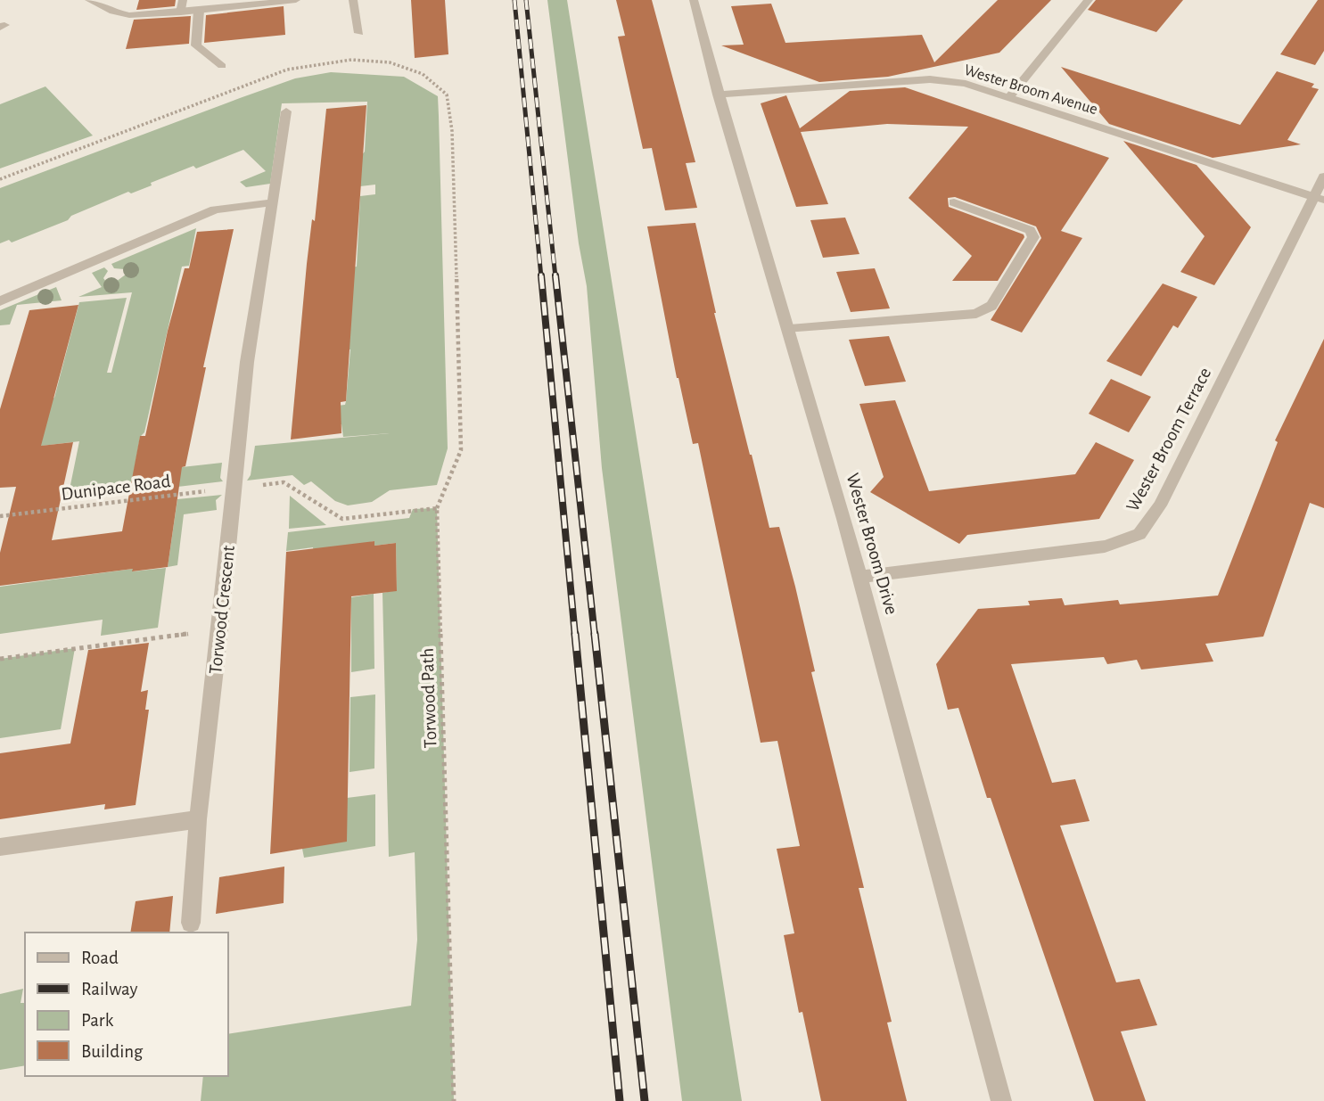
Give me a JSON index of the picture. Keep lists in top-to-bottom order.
{
  "streets": {
    "street": [
      "Wester Broom Avenue",
      "Wester Broom Terrace",
      "Wester Broom Drive",
      "Torwood Crescent"
    ],
    "path": ["Dunipace Road", "Torwood Path"]
  },
  "crossings": [
    ["Wester Broom Avenue", "Wester Broom Terrace"],
    ["Wester Broom Avenue", "Wester Broom Drive"],
    ["Wester Broom Terrace", "Wester Broom Drive"],
    ["Dunipace Road", "Torwood Crescent"]
  ],
  "legend": [
    "Road",
    "Railway",
    "Park",
    "Building"
  ]
}
